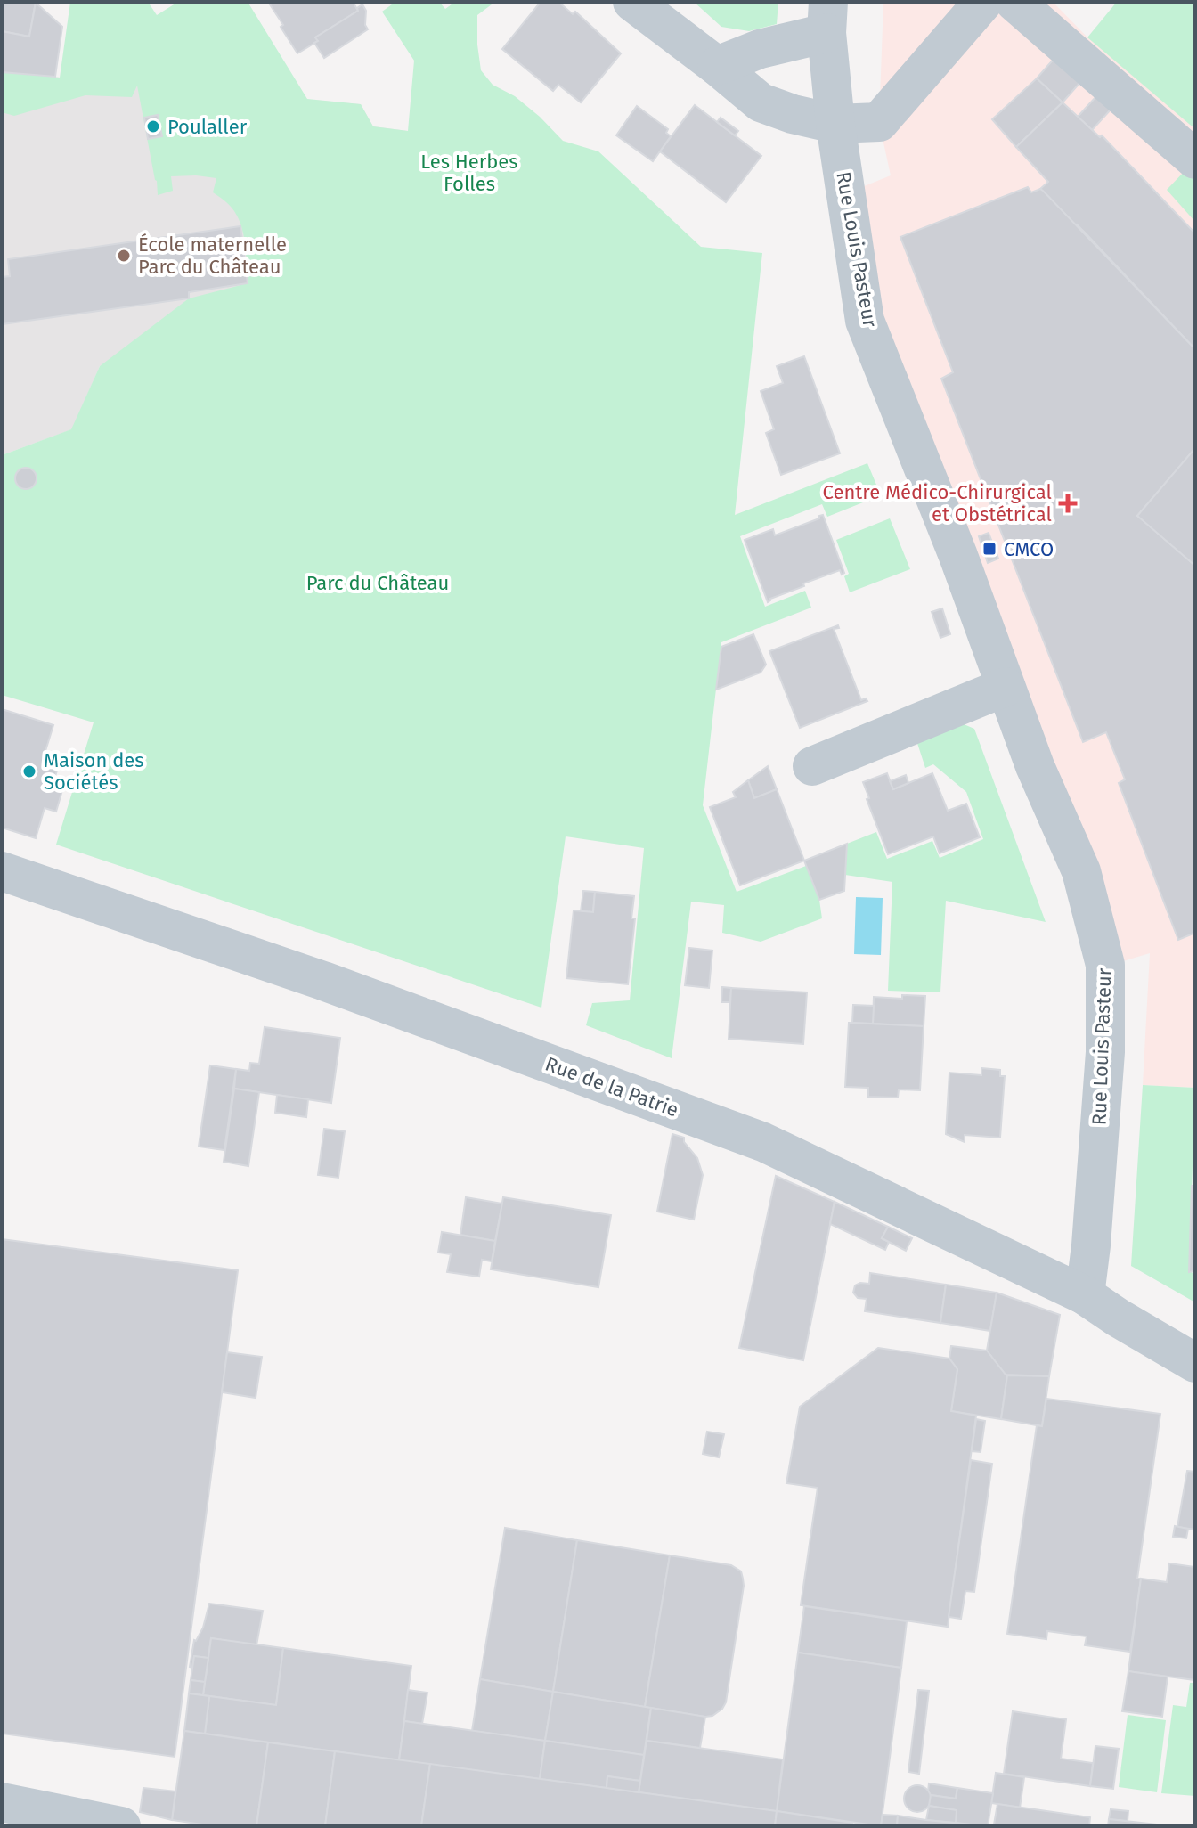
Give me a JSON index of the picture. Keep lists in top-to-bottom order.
{
  "streets": {
    "street": ["Rue Louis Pasteur", "Rue de la Patrie"]
  },
  "crossings": [
    ["Rue Louis Pasteur", "Rue de la Patrie"]
  ],
  "parks": ["Les Herbes Folles", "Parc du Château"],
  "places": {
    "other": ["Poulaller", "École maternelle Parc du Château", "Maison des Sociétés"],
    "health": ["Centre Médico-Chirurgical et Obstétrical"],
    "transit": ["CMCO"]
  }
}
